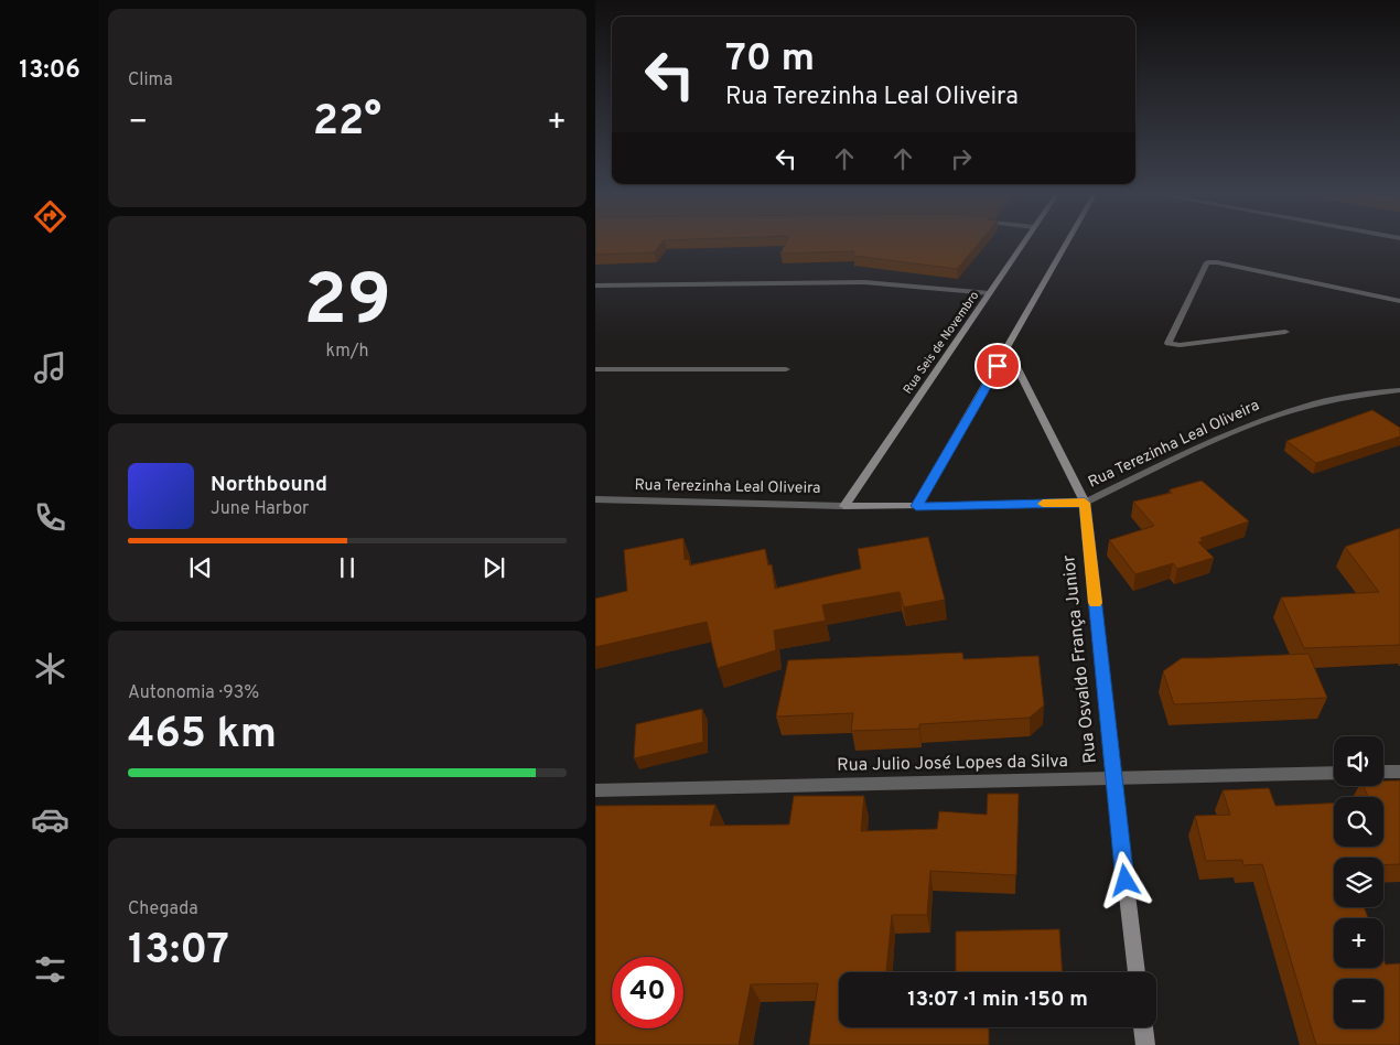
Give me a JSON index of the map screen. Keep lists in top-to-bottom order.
{
  "streets": {
    "street": [
      "Rua Seis de Novembro",
      "Rua Terezinha Leal Oliveira",
      "Rua Osvaldo França Junior",
      "Rua Julio José Lopes da Silva"
    ]
  },
  "crossings": [
    ["Rua Seis de Novembro", "Rua Terezinha Leal Oliveira"],
    ["Rua Terezinha Leal Oliveira", "Rua Osvaldo França Junior"],
    ["Rua Osvaldo França Junior", "Rua Julio José Lopes da Silva"]
  ],
  "page": {
    "tabs": "13:06",
    "tile": [
      "Clima",
      ["29", "km/h"],
      ["Autonomia · 93%", "465 km"],
      ["Chegada", "13:07"]
    ],
    "turn": ["70 m", "Rua Terezinha Leal Oliveira"],
    "heat": ["−", "22°", "+"],
    "song": ["Northbound", "June Harbor"],
    "map_buttons": ["+", "−"],
    "limit": "40",
    "trip": "13:07 · 1 min · 150 m"
  }
}
